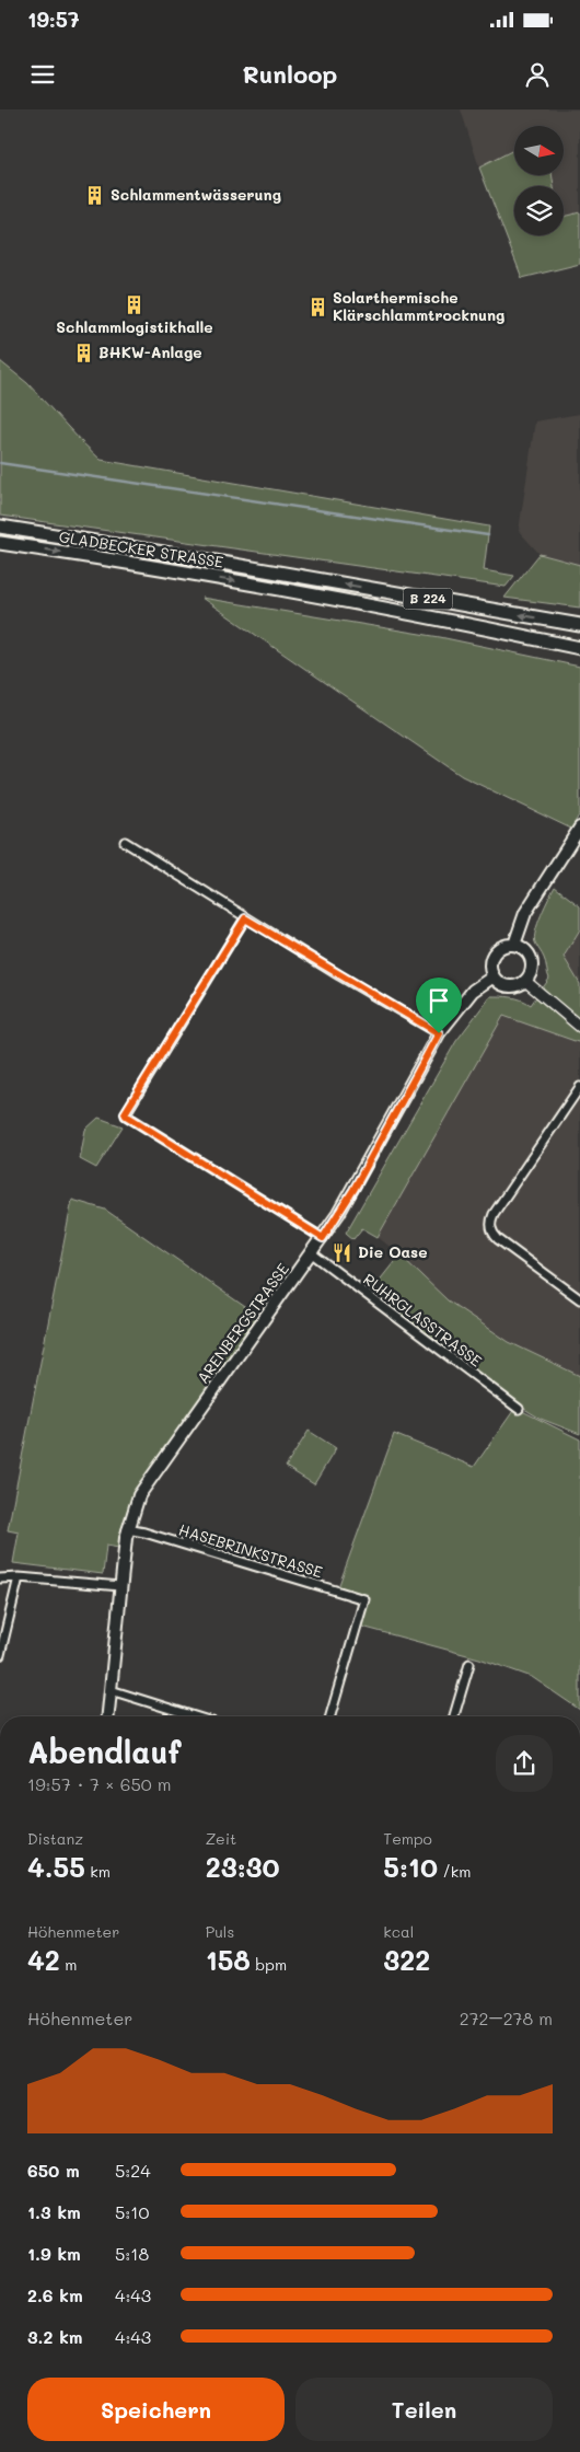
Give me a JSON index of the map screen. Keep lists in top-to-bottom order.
{
  "streets": {
    "highway": ["GLADBECKER STRASSE", "B 224"],
    "main road": ["ARENBERGSTRASSE"],
    "street": ["RUHRGLASSTRASSE", "HASEBRINKSTRASSE"]
  },
  "crossings": [
    ["RUHRGLASSTRASSE", "ARENBERGSTRASSE"],
    ["ARENBERGSTRASSE", "HASEBRINKSTRASSE"]
  ],
  "places": {
    "building": [
      "Schlammentwässerung",
      "Schlammlogistikhalle",
      "Solarthermische Klärschlammtrocknung",
      "BHKW-Anlage"
    ],
    "restaurant": ["Die Oase"]
  },
  "north": "right",
  "page": {
    "status": "19:57",
    "header": "Runloop",
    "heading": ["Abendlauf", "19:57 · 7 × 650 m"],
    "stats": [
      ["Distanz", "4.55 km"],
      ["Zeit", "23:30"],
      ["Tempo", "5:10 /km"],
      ["Höhenmeter", "42 m"],
      ["Puls", "158 bpm"],
      ["kcal", "322"]
    ],
    "chart": ["Höhenmeter", "272–278 m"],
    "list": [
      {
        "name": "650 m",
        "note": "5:24"
      },
      {
        "name": "1.3 km",
        "note": "5:10"
      },
      {
        "name": "1.9 km",
        "note": "5:18"
      },
      {
        "name": "2.6 km",
        "note": "4:43"
      },
      {
        "name": "3.2 km",
        "note": "4:43"
      }
    ],
    "buttons": ["Speichern", "Teilen"]
  }
}
